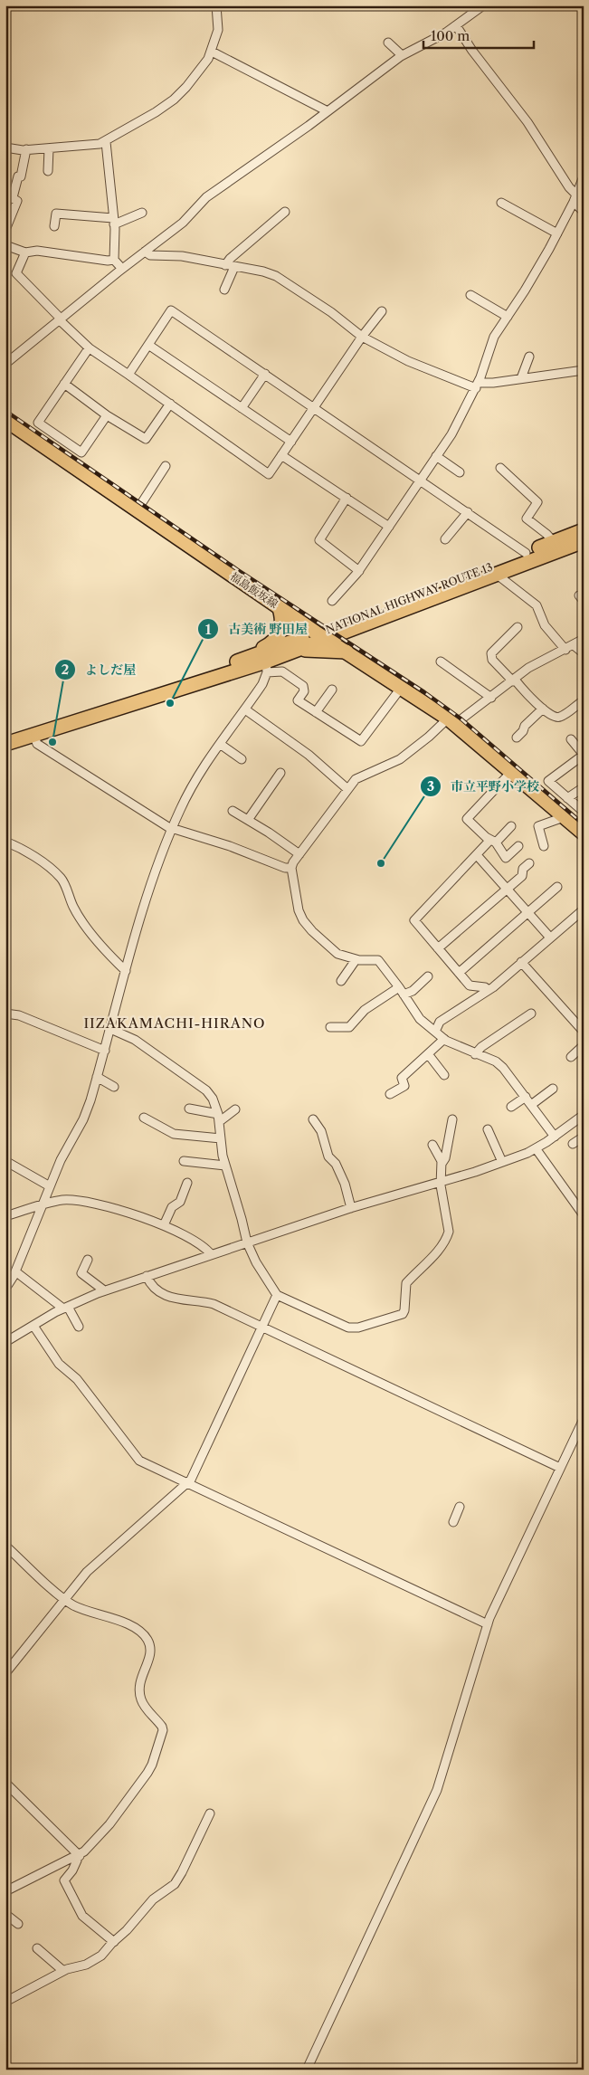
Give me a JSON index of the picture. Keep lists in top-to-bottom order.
{
  "streets": {
    "main road": ["福島飯坂線", "NATIONAL HIGHWAY ROUTE 13"]
  },
  "crossings": [
    ["福島飯坂線", "NATIONAL HIGHWAY ROUTE 13"]
  ],
  "districts": ["IIZAKAMACHI-HIRANO"],
  "places": ["古美術 野田屋", "よしだ屋", "市立平野小学校"],
  "scale_bar": "100 m"
}
